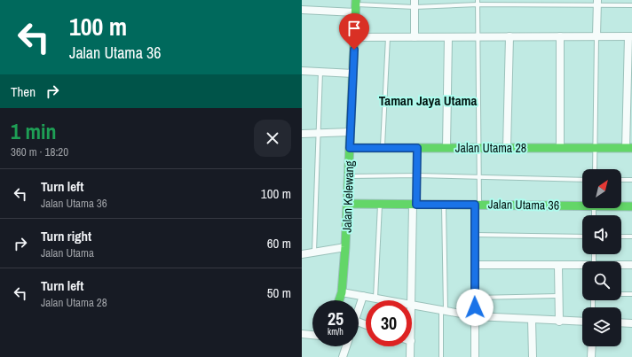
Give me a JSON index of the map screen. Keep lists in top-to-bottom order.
{
  "streets": {
    "street": ["Jalan Utama 28", "Jalan Kelewang", "Jalan Utama 36"]
  },
  "crossings": [
    ["Jalan Utama 28", "Jalan Kelewang"],
    ["Jalan Kelewang", "Jalan Utama 36"]
  ],
  "districts": ["Taman Jaya Utama"],
  "north": "top right",
  "page": {
    "turn": ["100 m", "Jalan Utama 36"],
    "then": "Then",
    "heading": ["1 min", "360 m · 18:20"],
    "list": [
      {
        "name": "Turn left",
        "note": "Jalan Utama 36",
        "value": "100 m"
      },
      {
        "name": "Turn right",
        "note": "Jalan Utama",
        "value": "60 m"
      },
      {
        "name": "Turn left",
        "note": "Jalan Utama 28",
        "value": "50 m"
      }
    ],
    "speed": "25 km/h",
    "limit": "30"
  }
}
